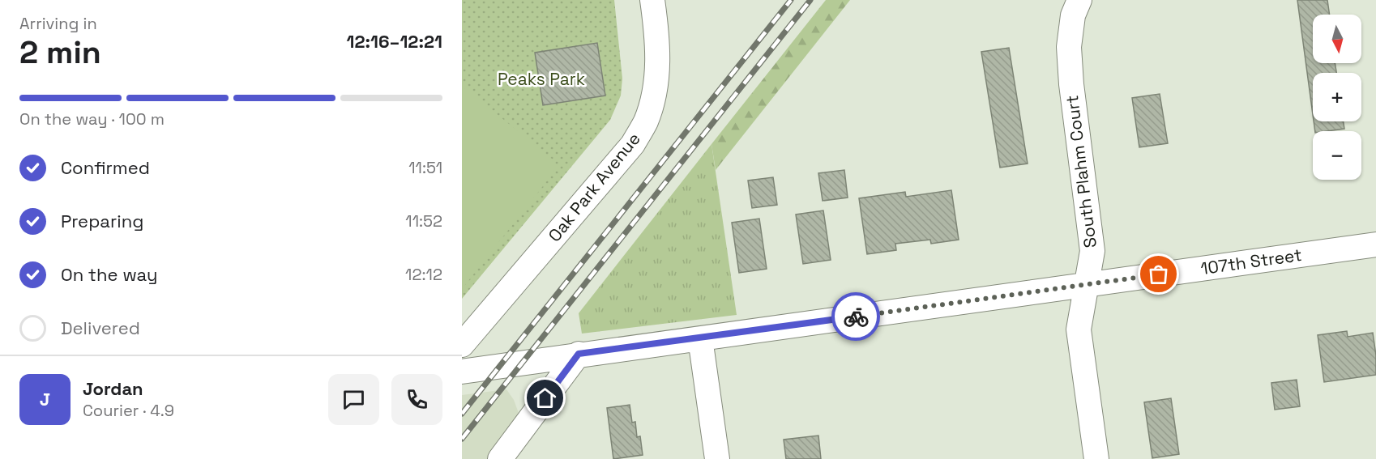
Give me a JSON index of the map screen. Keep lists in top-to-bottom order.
{
  "streets": {
    "street": ["South Plahm Court", "Oak Park Avenue", "107th Street"]
  },
  "crossings": [
    ["South Plahm Court", "107th Street"]
  ],
  "parks": ["Peaks Park"],
  "north": "bottom",
  "page": {
    "heading": ["2 min", "Arriving in", "12:16–12:21"],
    "panel": ["Jordan", "Courier · 4.9"],
    "map_buttons": ["+", "−"],
    "bar": "On the way · 100 m",
    "list": [
      ["Confirmed", "11:51"],
      ["Preparing", "11:52"],
      ["On the way", "12:12"],
      "Delivered"
    ],
    "round": "J"
  }
}
